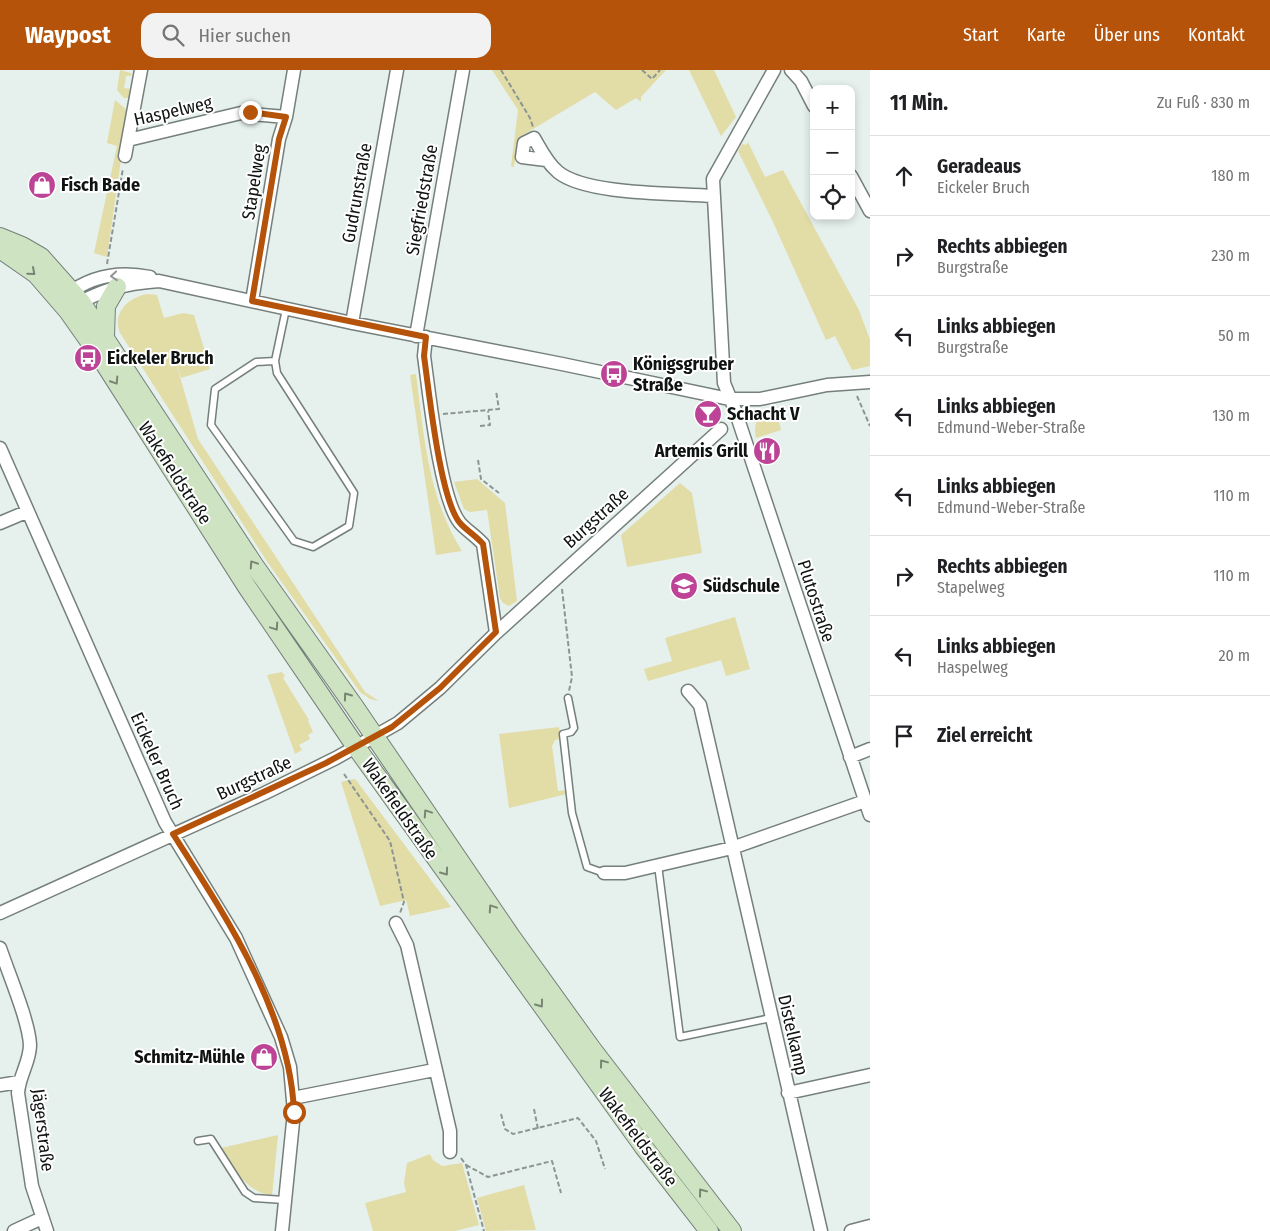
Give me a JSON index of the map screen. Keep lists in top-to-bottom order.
{
  "streets": {
    "main road": ["Wakefieldstraße"],
    "street": [
      "Haspelweg",
      "Stapelweg",
      "Gudrunstraße",
      "Siegfriedstraße",
      "Burgstraße",
      "Plutostraße",
      "Eickeler Bruch",
      "Distelkamp",
      "Jägerstraße"
    ]
  },
  "crossings": [
    ["Haspelweg", "Stapelweg"],
    ["Siegfriedstraße", "Burgstraße"],
    ["Wakefieldstraße", "Burgstraße"],
    ["Burgstraße", "Eickeler Bruch"]
  ],
  "places": {
    "shop": ["Fisch Bade", "Schmitz-Mühle"],
    "bus stop": ["Eickeler Bruch", "Königsgruber Straße"],
    "bar": ["Schacht V"],
    "restaurant": ["Artemis Grill"],
    "school or university": ["Südschule"]
  },
  "page": {
    "header": "Waypost",
    "search": "Hier suchen",
    "nav": [
      "Start",
      "Karte",
      "Über uns",
      "Kontakt"
    ],
    "heading": ["11 Min.", "Zu Fuß · 830 m"],
    "map_buttons": ["+", "−"],
    "list": [
      ["Geradeaus", "Eickeler Bruch", "180 m"],
      ["Rechts abbiegen", "Burgstraße", "230 m"],
      ["Links abbiegen", "Burgstraße", "50 m"],
      ["Links abbiegen", "Edmund-Weber-Straße", "130 m"],
      ["Links abbiegen", "Edmund-Weber-Straße", "110 m"],
      ["Rechts abbiegen", "Stapelweg", "110 m"],
      ["Links abbiegen", "Haspelweg", "20 m"],
      "Ziel erreicht"
    ]
  }
}
